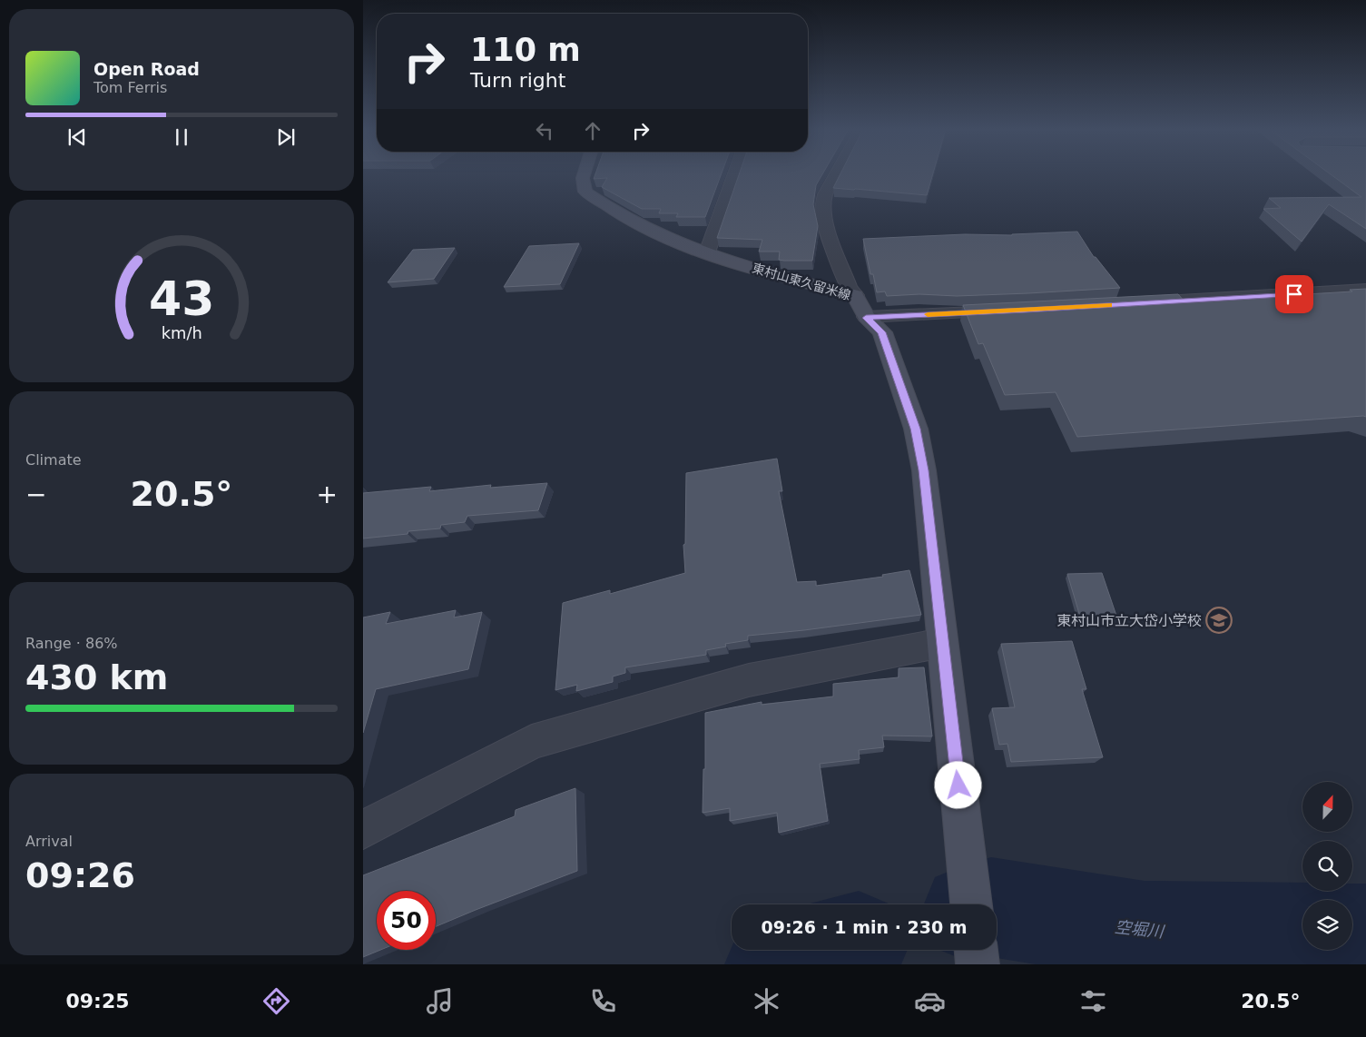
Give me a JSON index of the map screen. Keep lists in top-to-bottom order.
{
  "streets": {
    "main road": ["東村山東久留米線"]
  },
  "water": ["空堀川"],
  "places": {
    "school or university": ["東村山市立大岱小学校"]
  },
  "north": "top",
  "page": {
    "turn": ["110 m", "Turn right"],
    "song": ["Open Road", "Tom Ferris"],
    "tile": [
      "Climate",
      ["Range · 86%", "430 km"],
      ["Arrival", "09:26"]
    ],
    "heat": ["−", "20.5°", "+"],
    "limit": "50",
    "trip": "09:26 · 1 min · 230 m",
    "tabs": ["09:25", "20.5°"],
    "gauge": ["43", "km/h"]
  }
}
